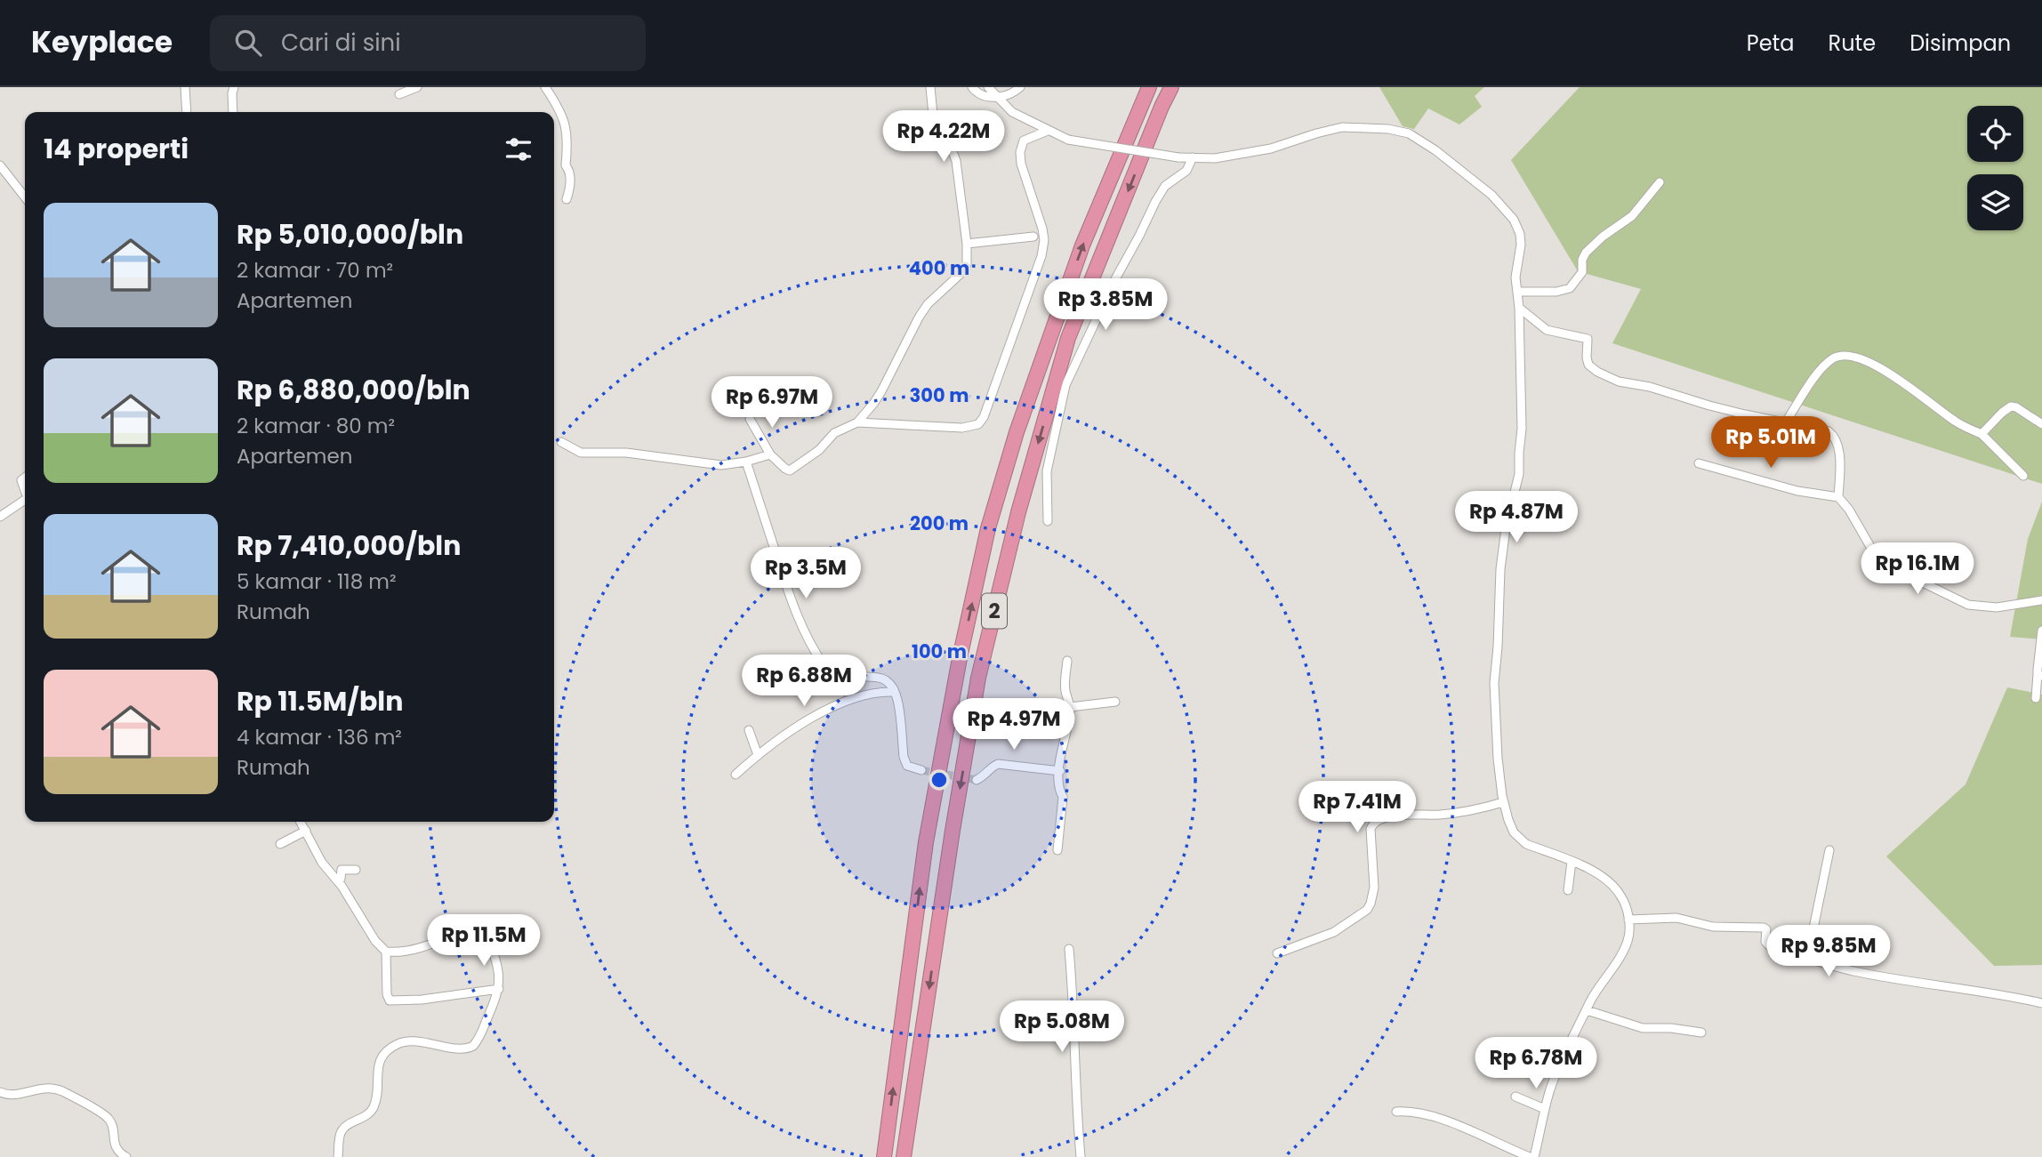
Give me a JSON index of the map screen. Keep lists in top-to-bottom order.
{
  "streets": {
    "highway": ["2"]
  },
  "page": {
    "header": "Keyplace",
    "search": "Cari di sini",
    "nav": ["Peta", "Rute", "Disimpan"],
    "price": [
      "Rp 4.22M",
      "Rp 3.85M",
      "Rp 6.97M",
      "Rp 5.01M",
      "Rp 4.87M",
      "Rp 16.1M",
      "Rp 3.5M",
      "Rp 6.88M",
      "Rp 4.97M",
      "Rp 7.41M",
      "Rp 11.5M",
      "Rp 9.85M",
      "Rp 5.08M",
      "Rp 6.78M"
    ],
    "heading": "14 properti",
    "list": [
      {
        "name": "Rp 5,010,000/bln",
        "note": "2 kamar · 70 m² · Apartemen"
      },
      {
        "name": "Rp 6,880,000/bln",
        "note": "2 kamar · 80 m² · Apartemen"
      },
      {
        "name": "Rp 7,410,000/bln",
        "note": "5 kamar · 118 m² · Rumah"
      },
      {
        "name": "Rp 11.5M/bln",
        "note": "4 kamar · 136 m² · Rumah"
      }
    ]
  },
  "rings": [
    "400 m",
    "300 m",
    "200 m",
    "100 m"
  ]
}
